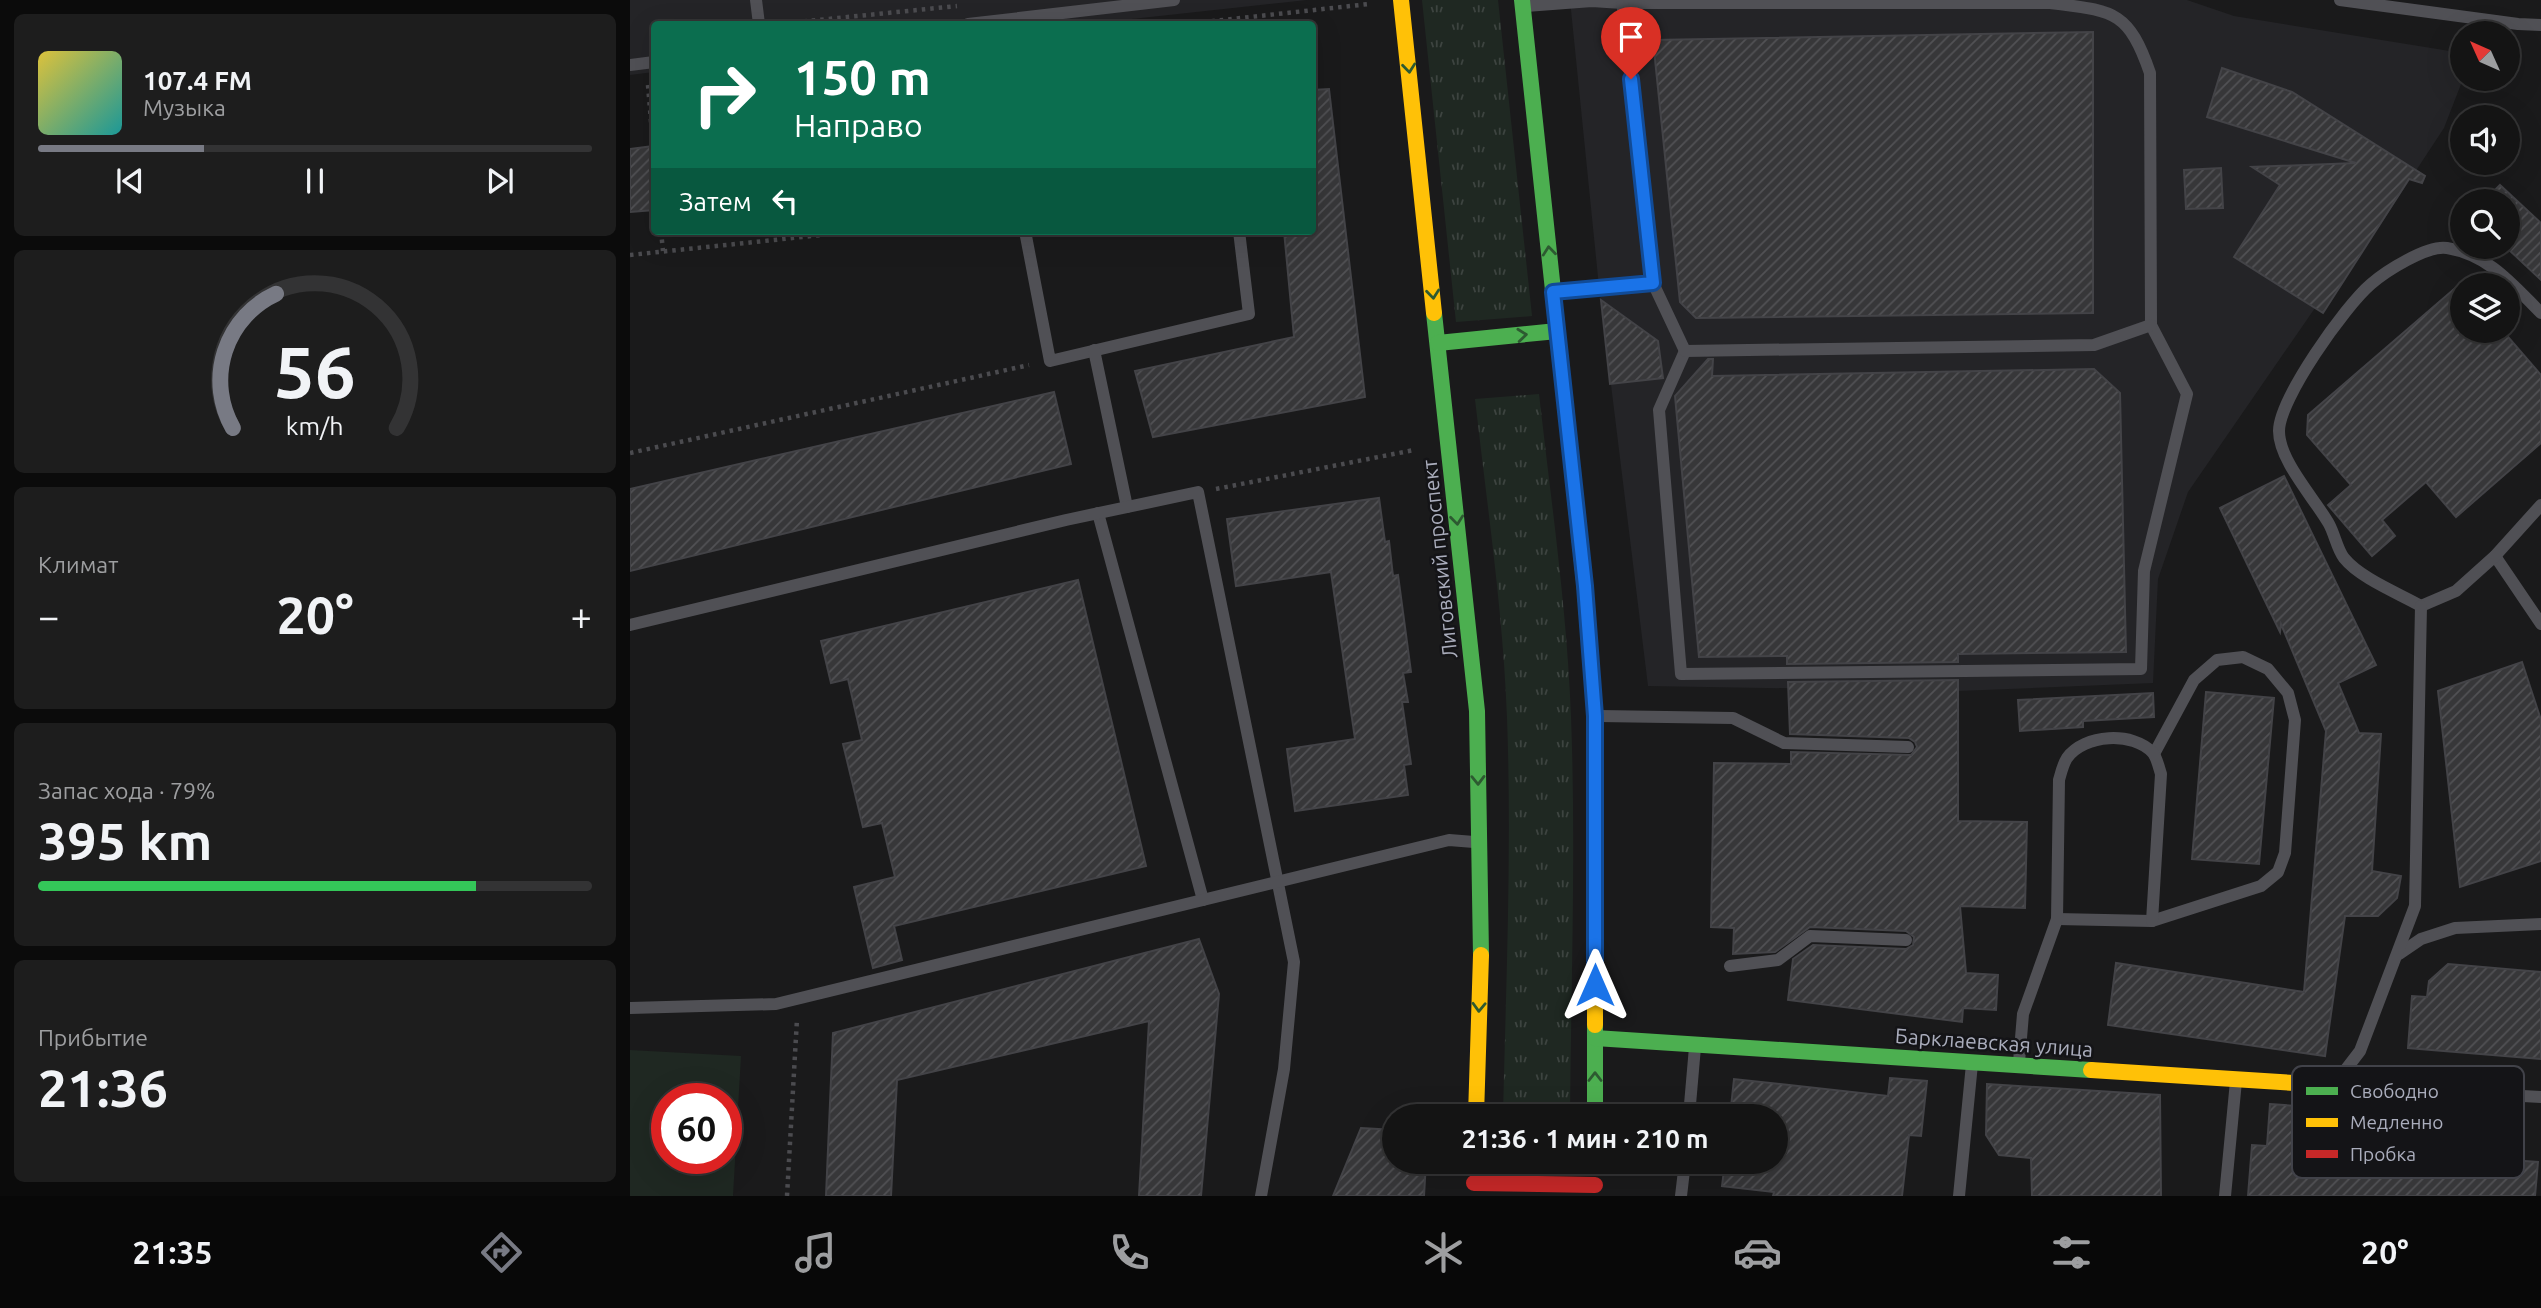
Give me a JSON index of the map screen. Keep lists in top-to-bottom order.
{
  "streets": {
    "main road": ["Лиговский проспект", "Барклаевская улица"]
  },
  "legend": ["Свободно", "Медленно", "Пробка"],
  "north": "top left",
  "page": {
    "turn": ["150 m", "Направо"],
    "song": ["107.4 FM", "Музыка"],
    "then": "Затем",
    "tile": [
      "Климат",
      ["Запас хода · 79%", "395 km"],
      ["Прибытие", "21:36"]
    ],
    "heat": ["−", "20°", "+"],
    "limit": "60",
    "trip": "21:36 · 1 мин · 210 m",
    "tabs": ["21:35", "20°"],
    "gauge": ["56", "km/h"]
  }
}
